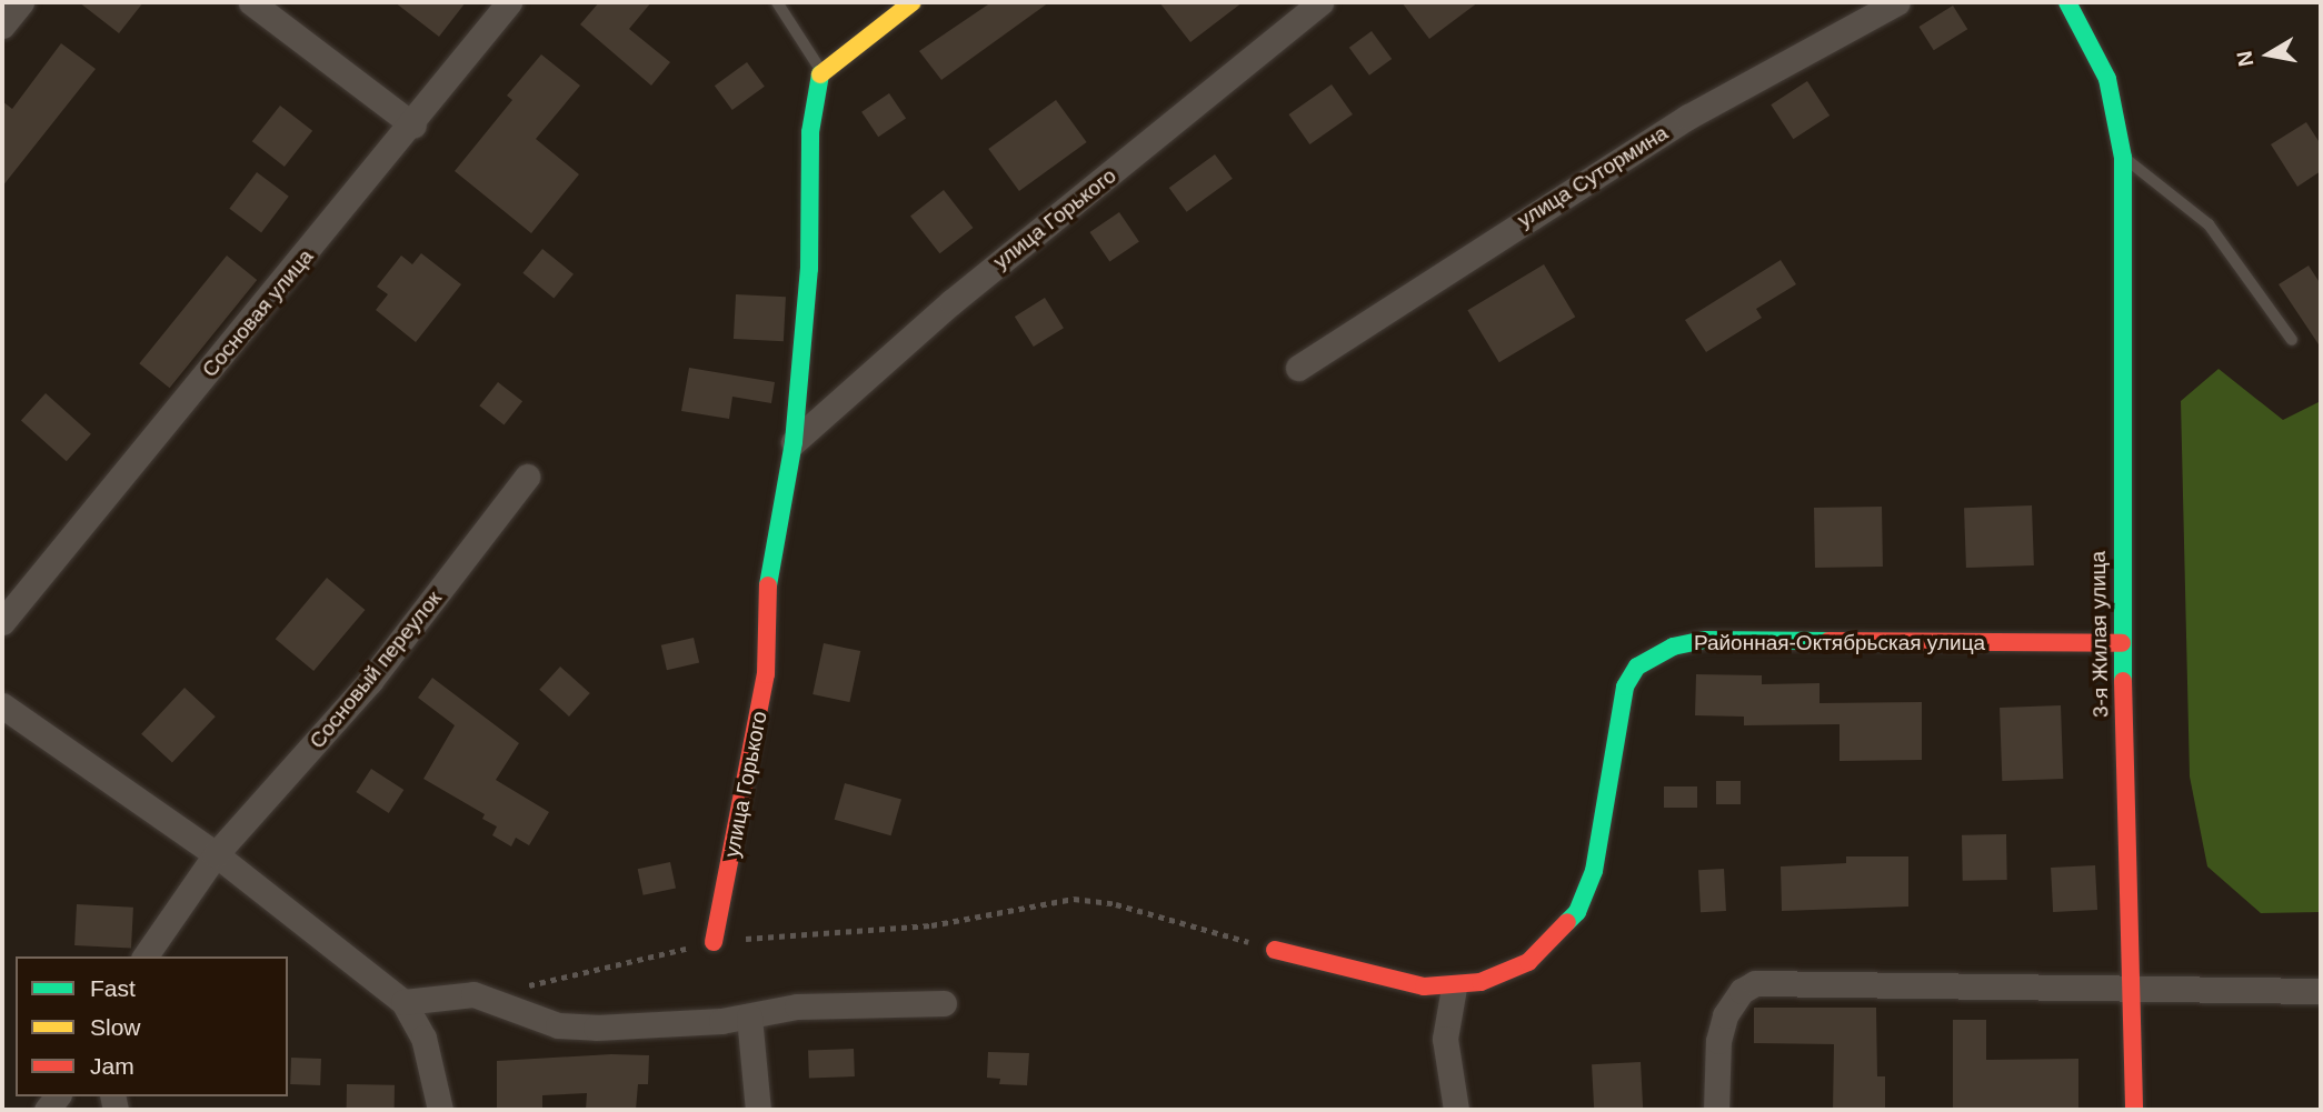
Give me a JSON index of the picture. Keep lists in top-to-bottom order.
{
  "streets": {
    "street": [
      "улица Сутормина",
      "улица Горького",
      "Сосновая улица",
      "3-я Жилая улица",
      "Районная-Октябрьская улица",
      "Сосновый переулок"
    ]
  },
  "crossings": [
    ["3-я Жилая улица", "Районная-Октябрьская улица"]
  ],
  "legend": ["Fast", "Slow", "Jam"],
  "north": "left"
}
